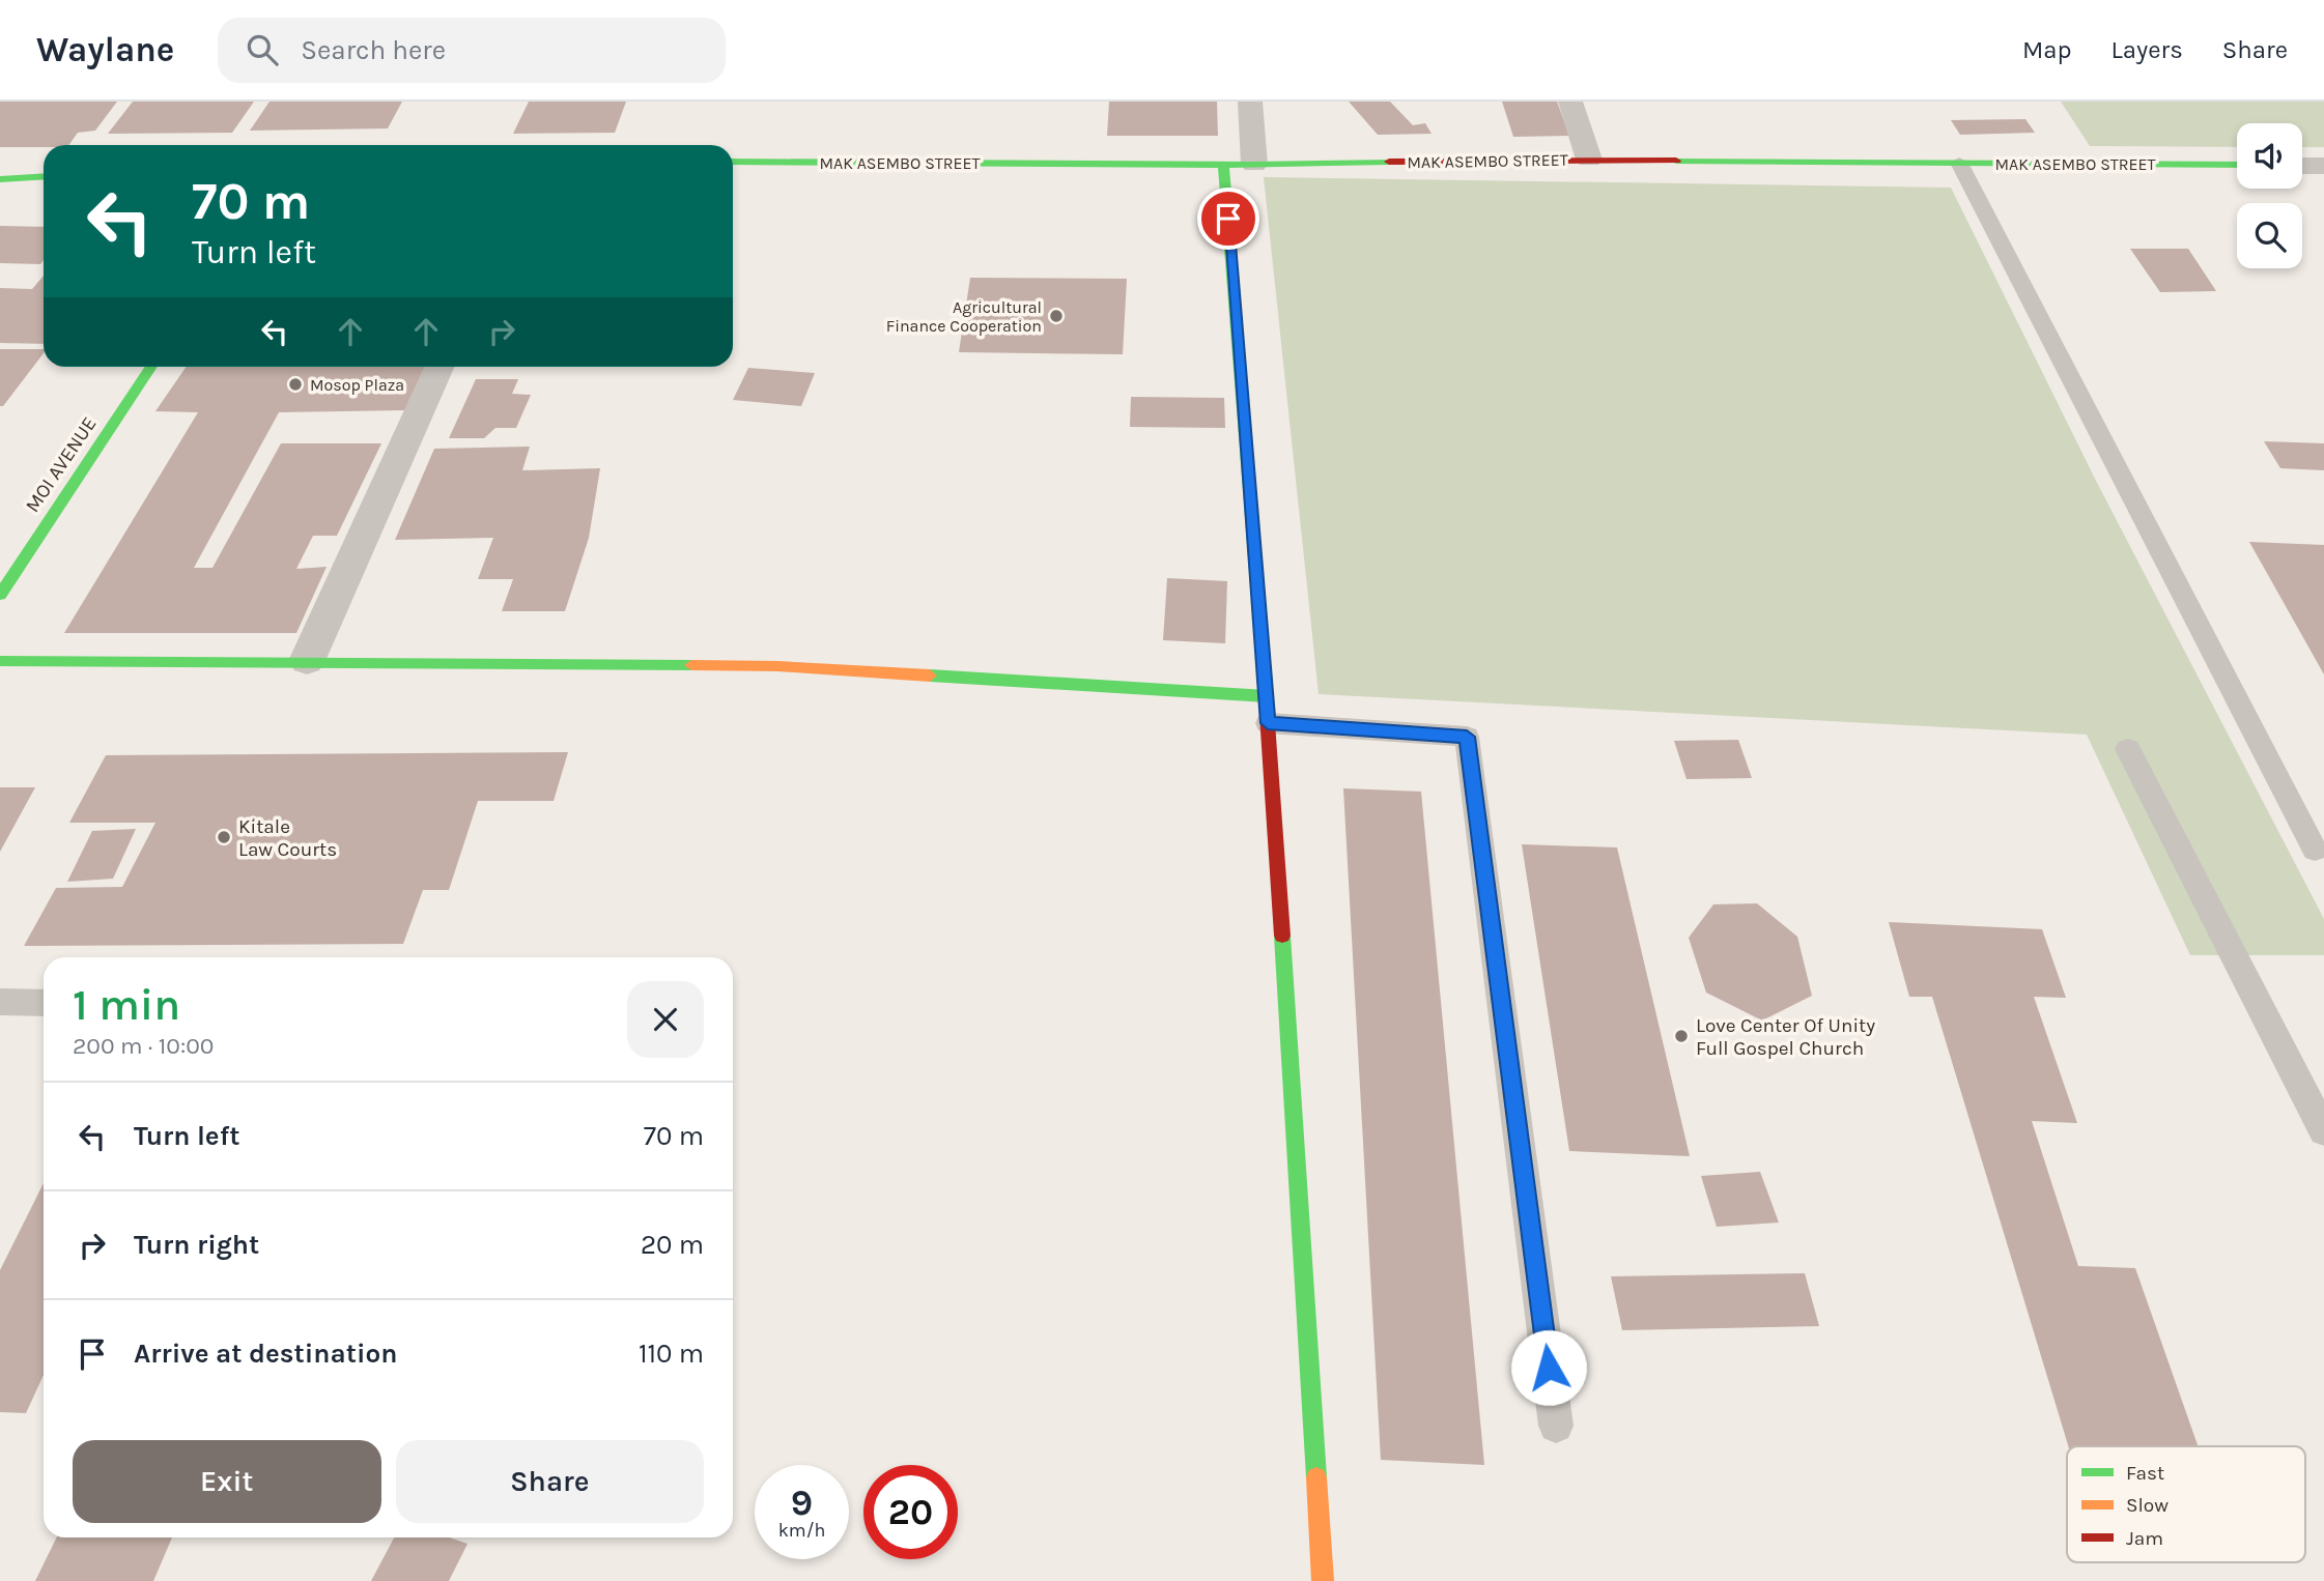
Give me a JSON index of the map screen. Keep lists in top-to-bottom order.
{
  "streets": {
    "street": ["MAK ASEMBO STREET", "MOI AVENUE"]
  },
  "places": [
    "Agricultural Finance Cooperation",
    "Mosop Plaza",
    "Kitale Law Courts",
    "Love Center Of Unity Full Gospel Church"
  ],
  "legend": ["Fast", "Slow", "Jam"],
  "page": {
    "header": "Waylane",
    "search": "Search here",
    "nav": ["Map", "Layers", "Share"],
    "turn": ["70 m", "Turn left"],
    "heading": ["1 min", "200 m · 10:00"],
    "list": [
      {
        "name": "Turn left",
        "value": "70 m"
      },
      {
        "name": "Turn right",
        "value": "20 m"
      },
      {
        "name": "Arrive at destination",
        "value": "110 m"
      }
    ],
    "buttons": ["Exit", "Share"],
    "speed": "9 km/h",
    "limit": "20"
  }
}
